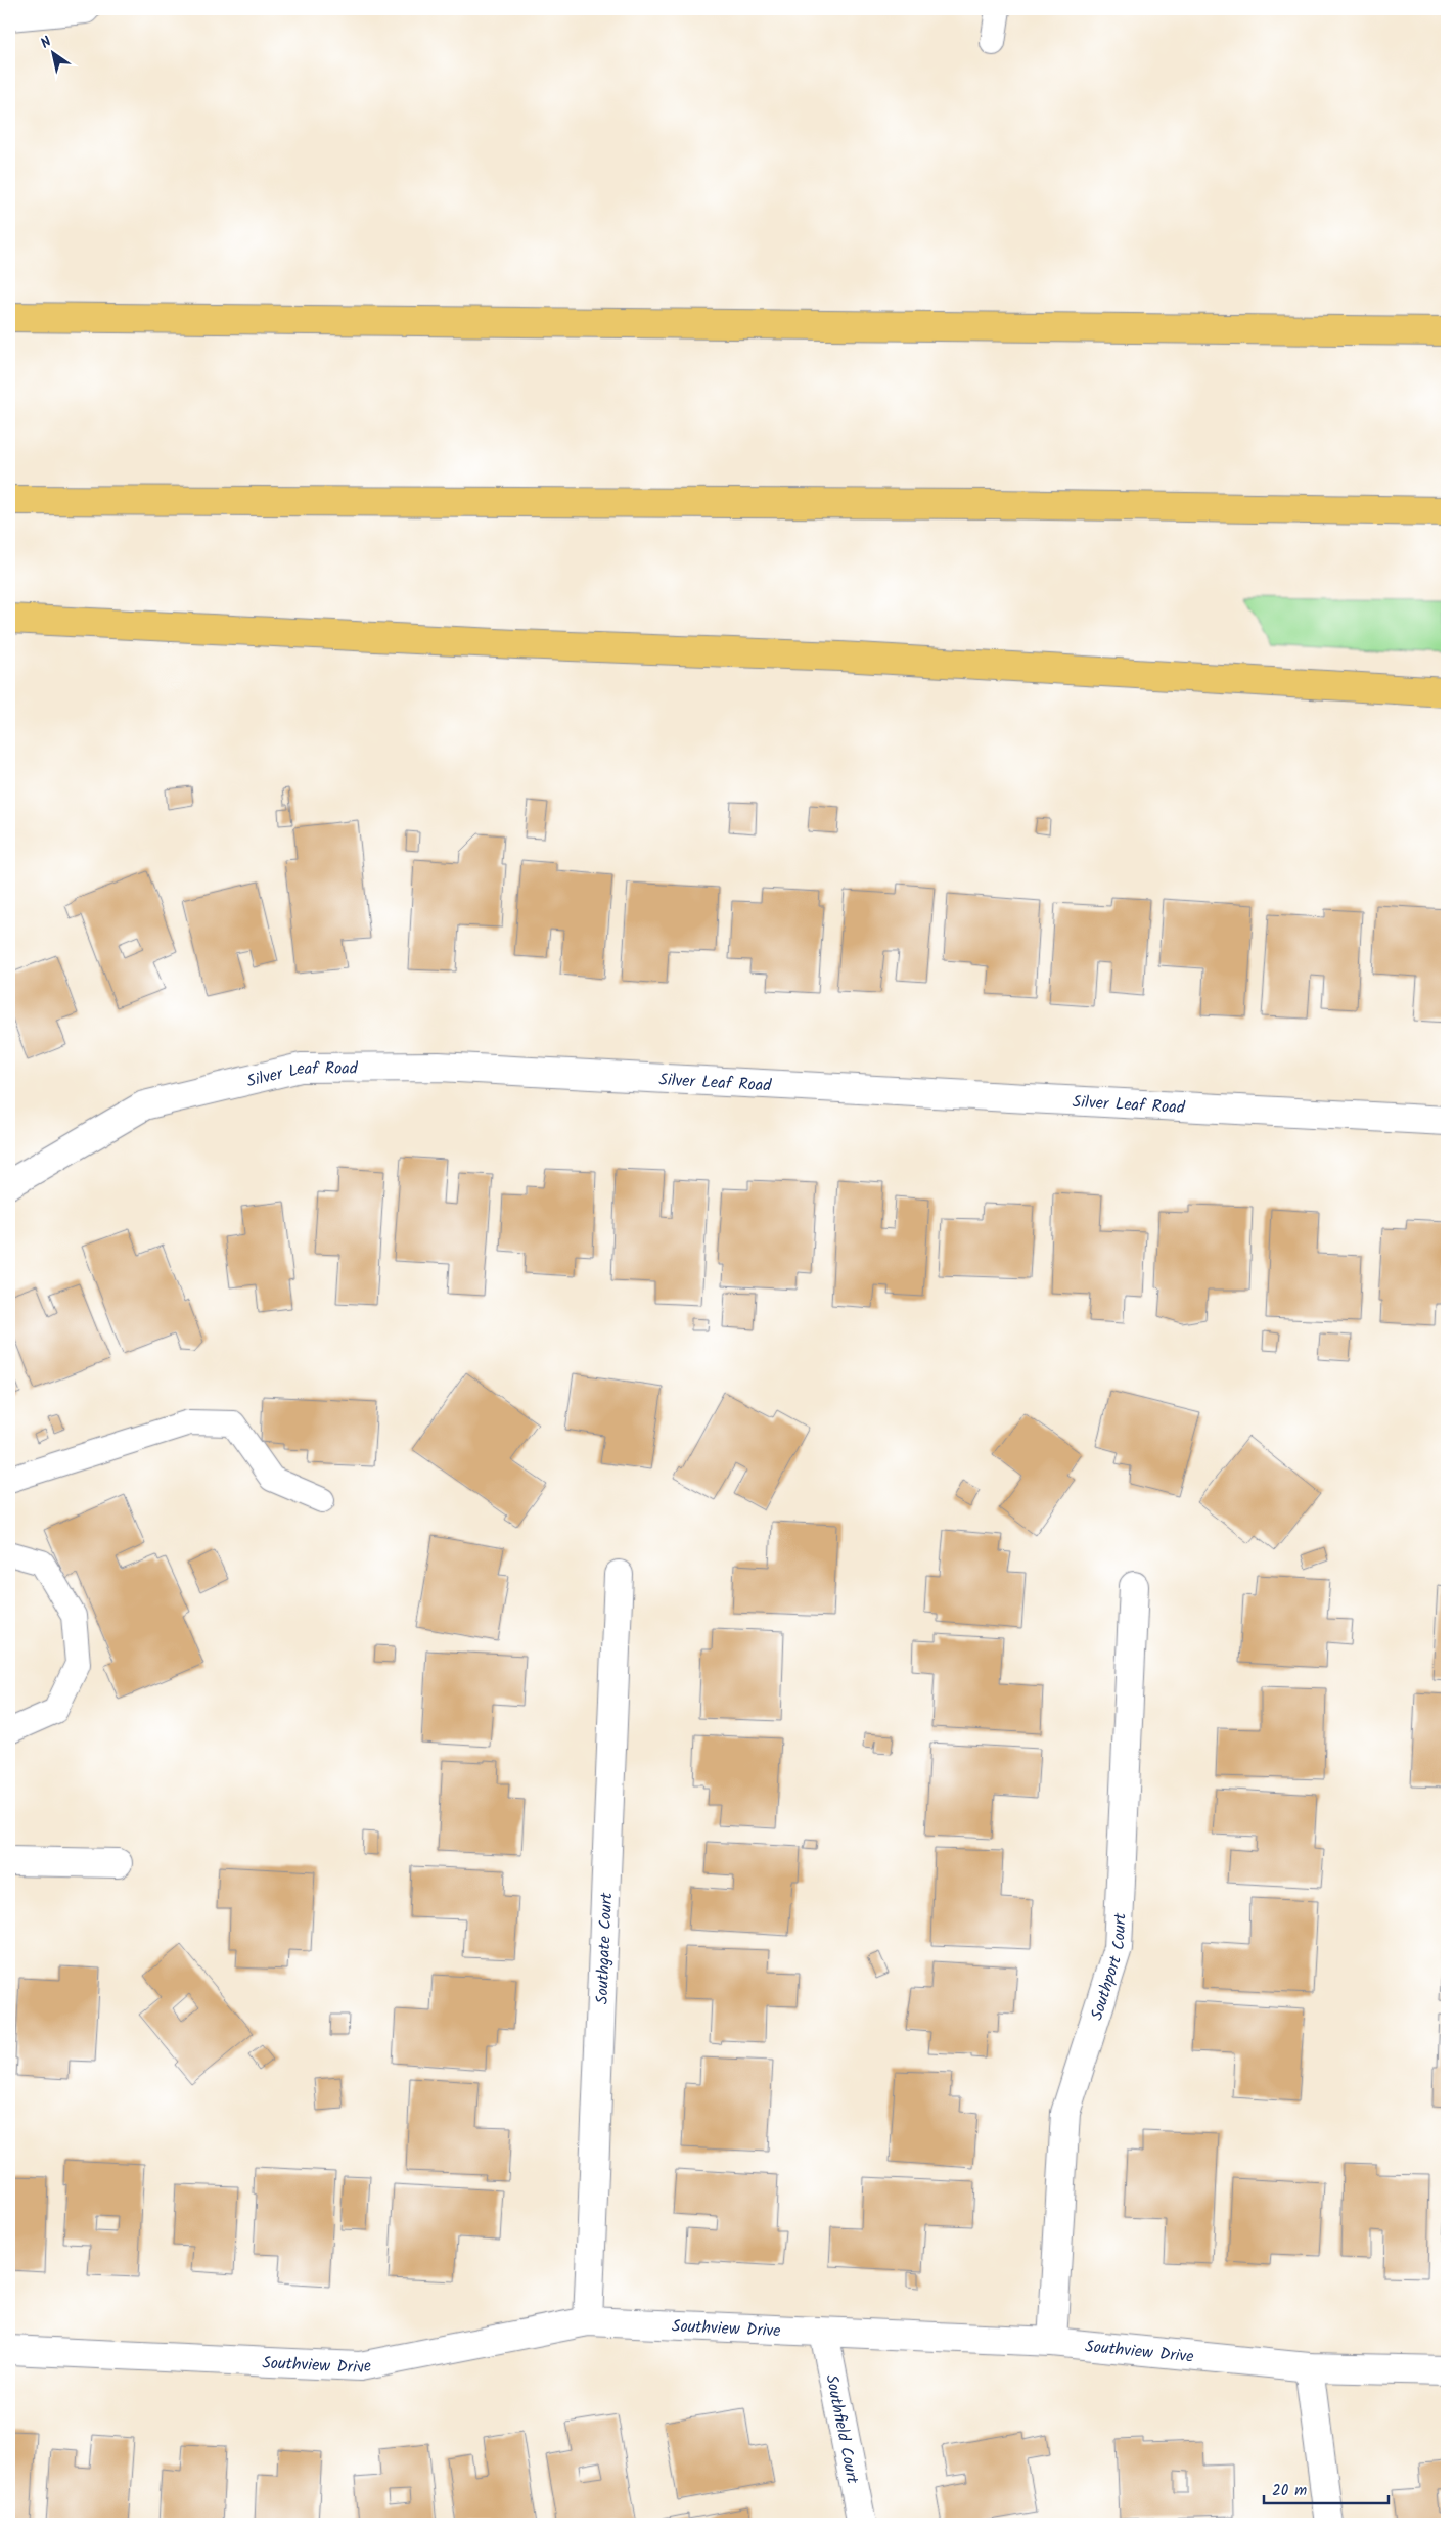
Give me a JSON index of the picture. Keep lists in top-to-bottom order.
{
  "streets": {
    "street": [
      "Silver Leaf Road",
      "Southgate Court",
      "Southport Court",
      "Southview Drive",
      "Southfield Court"
    ]
  },
  "crossings": [
    ["Southgate Court", "Southview Drive"],
    ["Southport Court", "Southview Drive"],
    ["Southview Drive", "Southfield Court"]
  ],
  "scale_bar": "20 m",
  "north": "top left"
}
